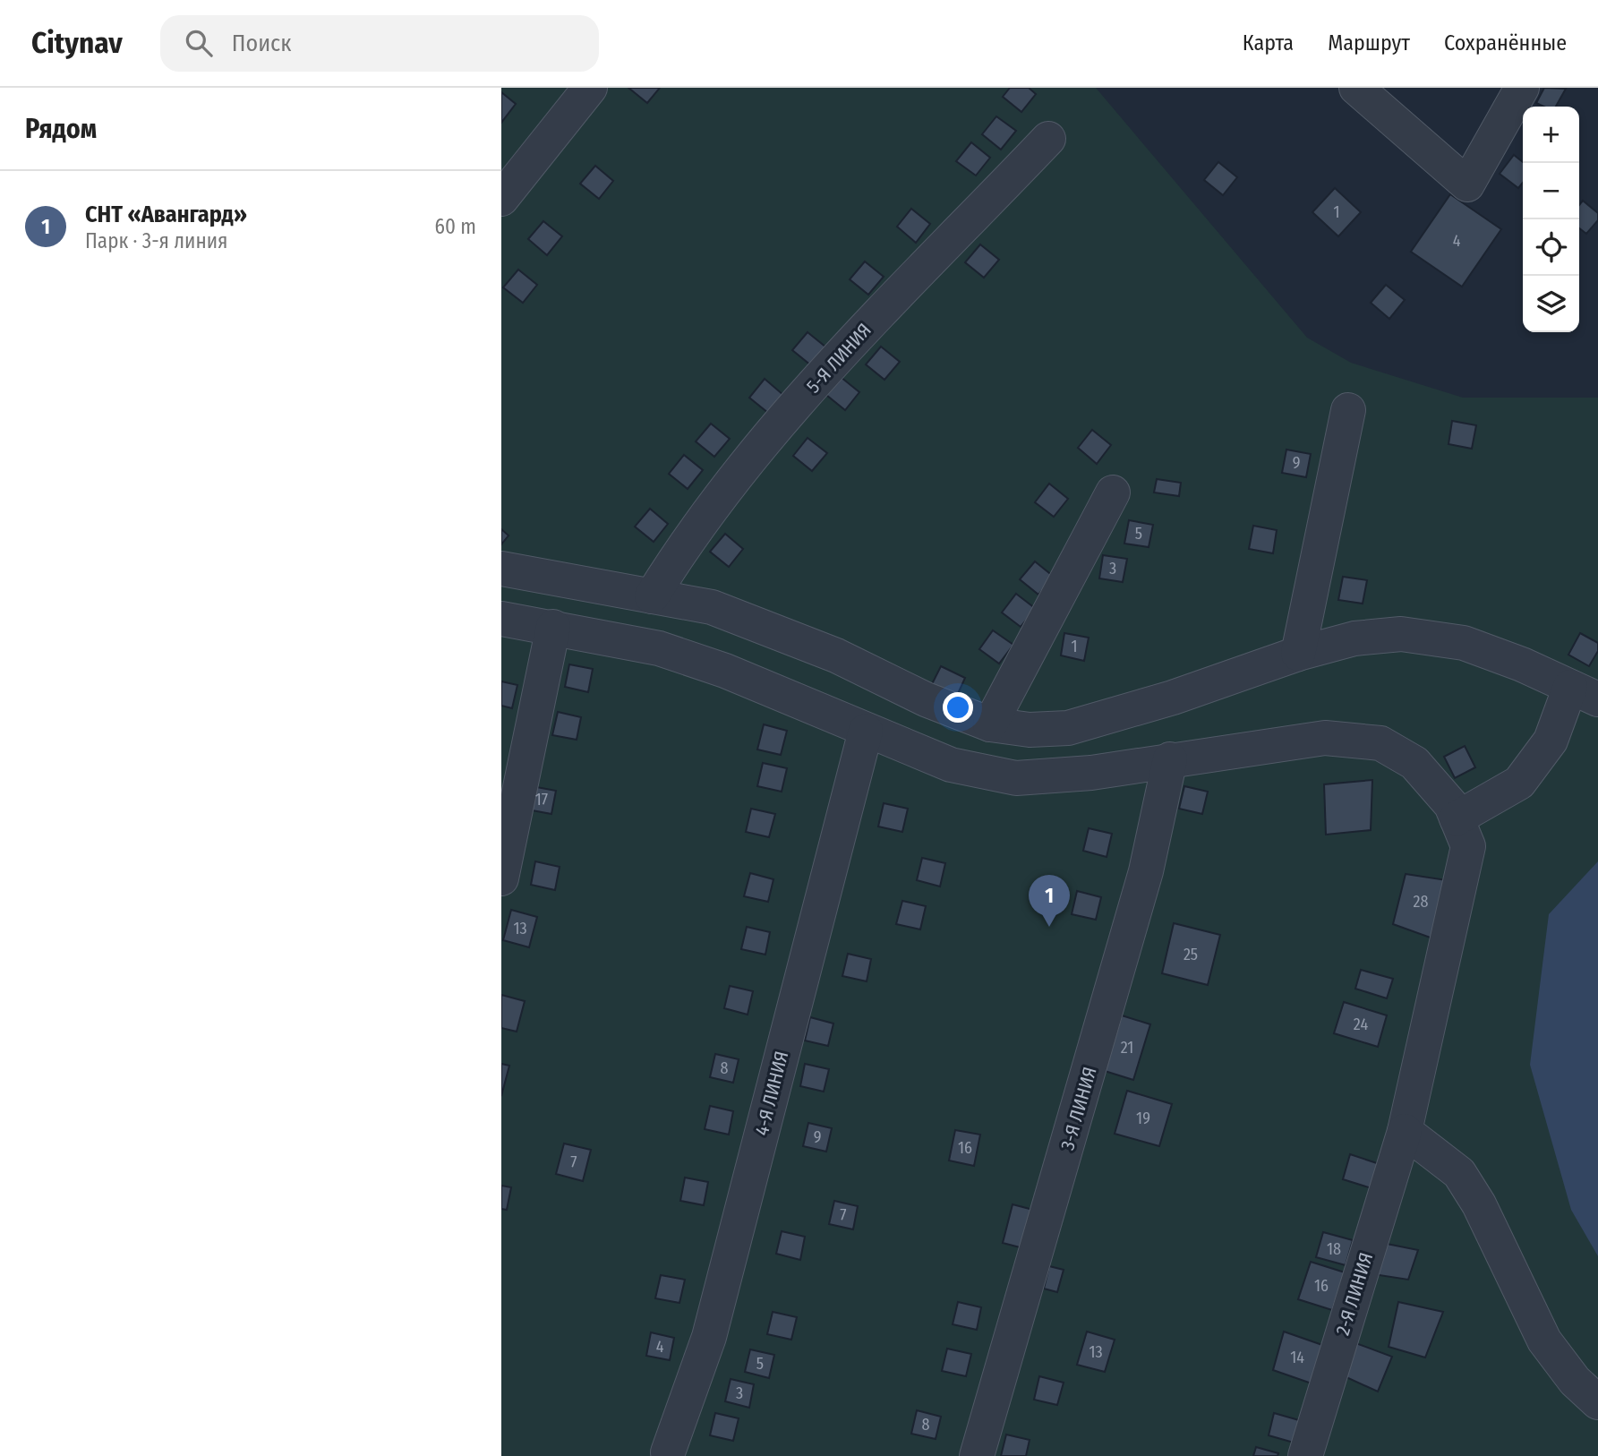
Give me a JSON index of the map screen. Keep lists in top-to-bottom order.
{
  "streets": {
    "street": [
      "5-Я ЛИНИЯ",
      "4-Я ЛИНИЯ",
      "3-Я ЛИНИЯ",
      "2-Я ЛИНИЯ"
    ]
  },
  "crossings": [
    ["4-Я ЛИНИЯ", "2-Я ЛИНИЯ"],
    ["3-Я ЛИНИЯ", "2-Я ЛИНИЯ"]
  ],
  "house_numbers": [
    "1",
    "4",
    "9",
    "5",
    "3",
    "1",
    "17",
    "28",
    "13",
    "25",
    "24",
    "21",
    "8",
    "19",
    "9",
    "16",
    "7",
    "7",
    "18",
    "16",
    "4",
    "13",
    "14",
    "5",
    "3",
    "8"
  ],
  "page": {
    "header": "Citynav",
    "search": "Поиск",
    "nav": ["Карта", "Маршрут", "Сохранённые"],
    "heading": "Рядом",
    "map_buttons": ["+", "−"],
    "list": [
      {
        "mark": "1",
        "name": "СНТ «Авангард»",
        "note": "Парк · 3-я линия",
        "value": "60 m"
      }
    ],
    "pins": "1"
  }
}
